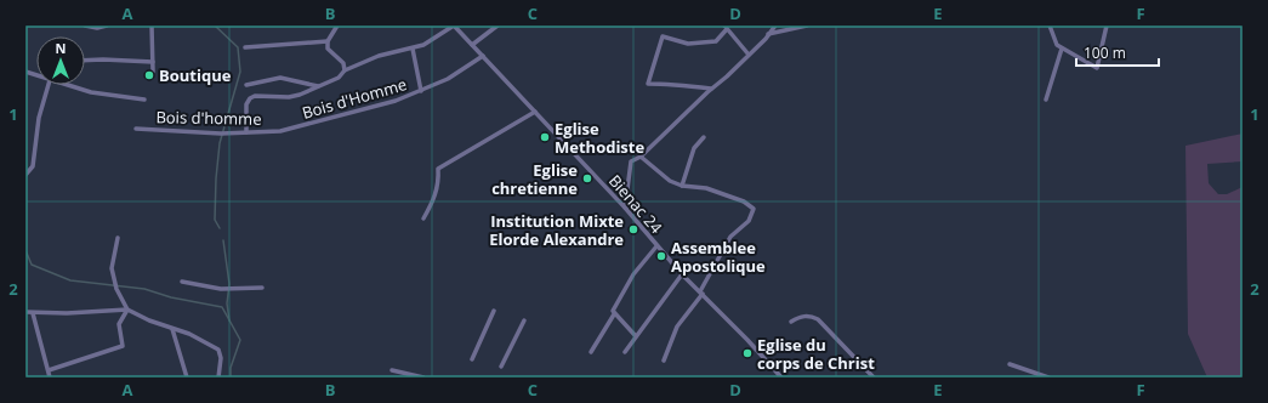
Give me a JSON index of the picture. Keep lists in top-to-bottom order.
{
  "streets": {
    "street": ["Bois d'Homme", "Bois d'homme", "Bienac 24"]
  },
  "crossings": [
    ["Bois d'Homme", "Bois d'homme"],
    ["Bois d'Homme", "Bienac 24"]
  ],
  "places": [
    "Boutique",
    "Eglise Methodiste",
    "Eglise chretienne",
    "Institution Mixte Elorde Alexandre",
    "Assemblee Apostolique",
    "Eglise du corps de Christ"
  ],
  "scale_bar": "100 m",
  "north": "top",
  "grid": {
    "columns": [
      "A",
      "B",
      "C",
      "D",
      "E",
      "F"
    ],
    "rows": ["1", "2"]
  }
}
